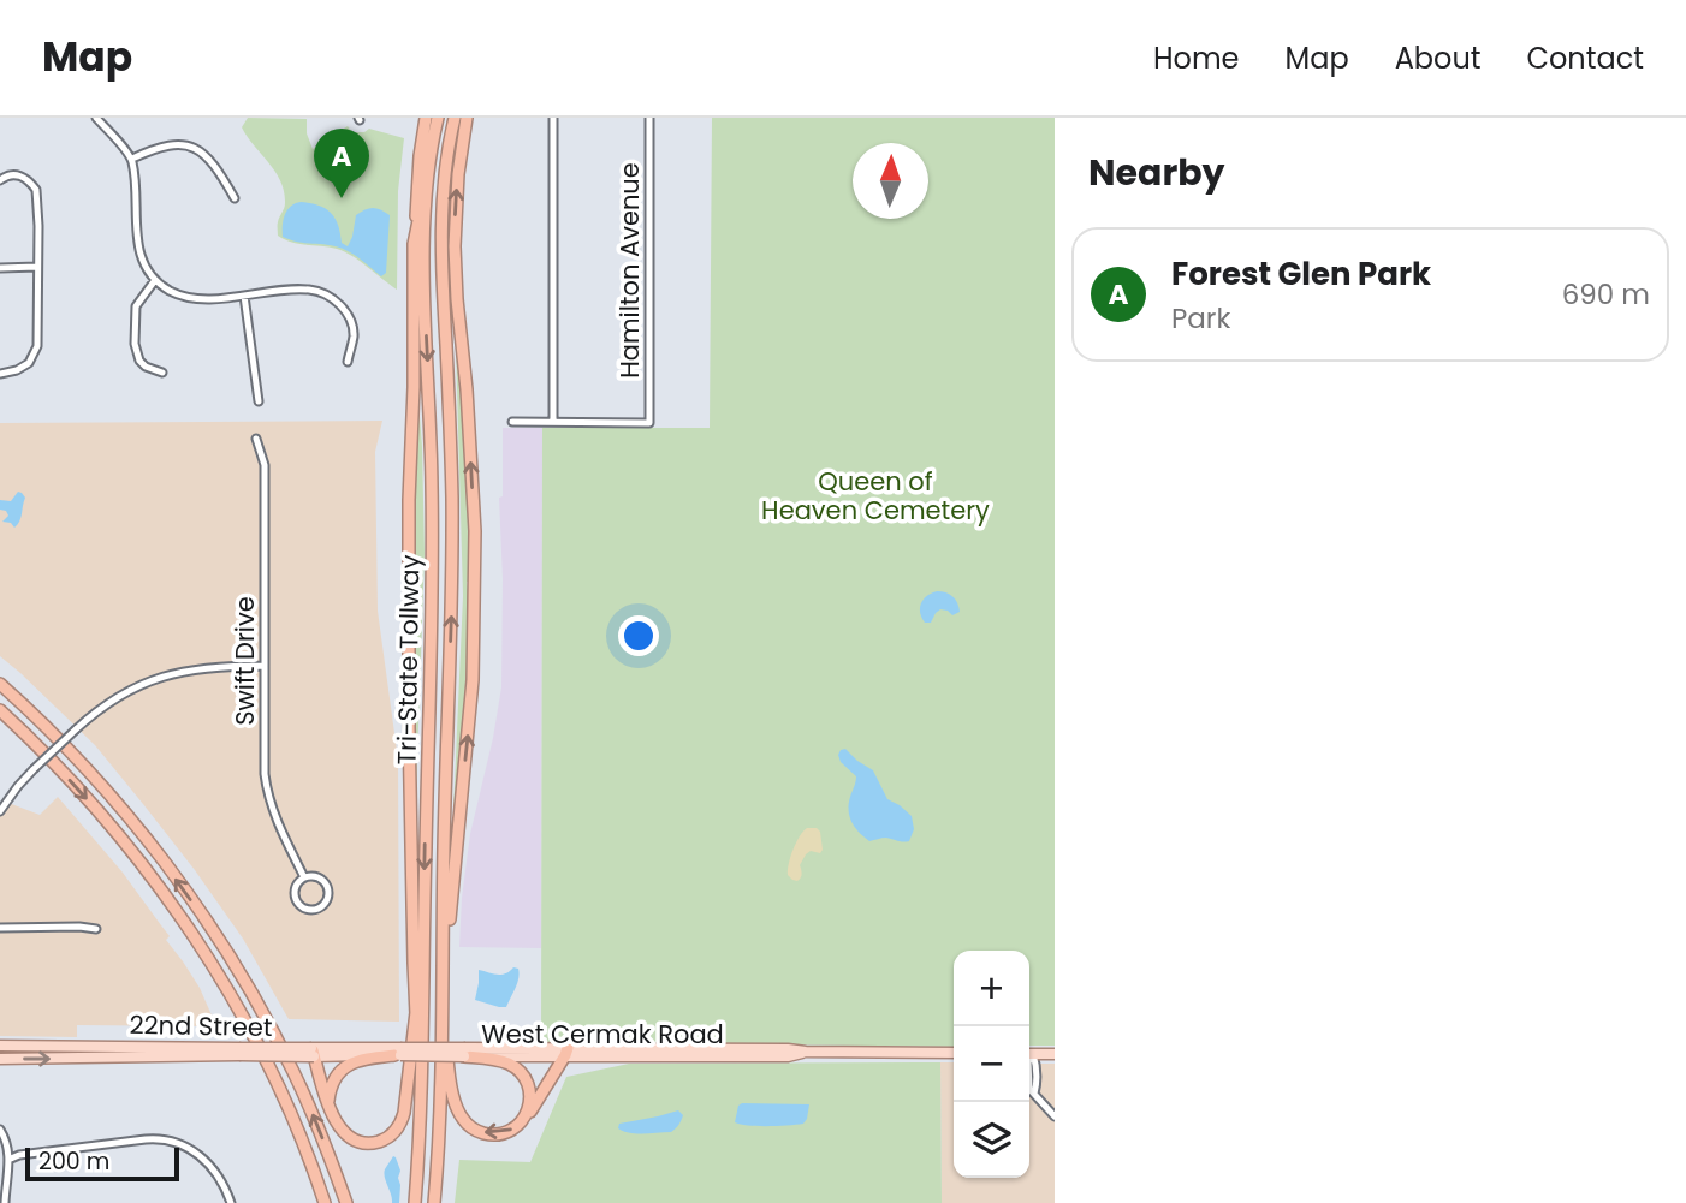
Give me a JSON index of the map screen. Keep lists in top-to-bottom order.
{
  "streets": {
    "highway": ["Tri-State Tollway"],
    "main road": ["22nd Street", "West Cermak Road"],
    "street": ["Hamilton Avenue", "Swift Drive"]
  },
  "crossings": [
    ["22nd Street", "West Cermak Road"]
  ],
  "parks": ["Queen of Heaven Cemetery"],
  "scale_bar": "200 m",
  "north": "top",
  "page": {
    "header": "Map",
    "nav": [
      "Home",
      "Map",
      "About",
      "Contact"
    ],
    "heading": "Nearby",
    "pins": "A",
    "list": [
      {
        "mark": "A",
        "name": "Forest Glen Park",
        "note": "Park",
        "value": "690 m"
      }
    ],
    "map_buttons": ["+", "−"],
    "scale": "200 m"
  }
}
